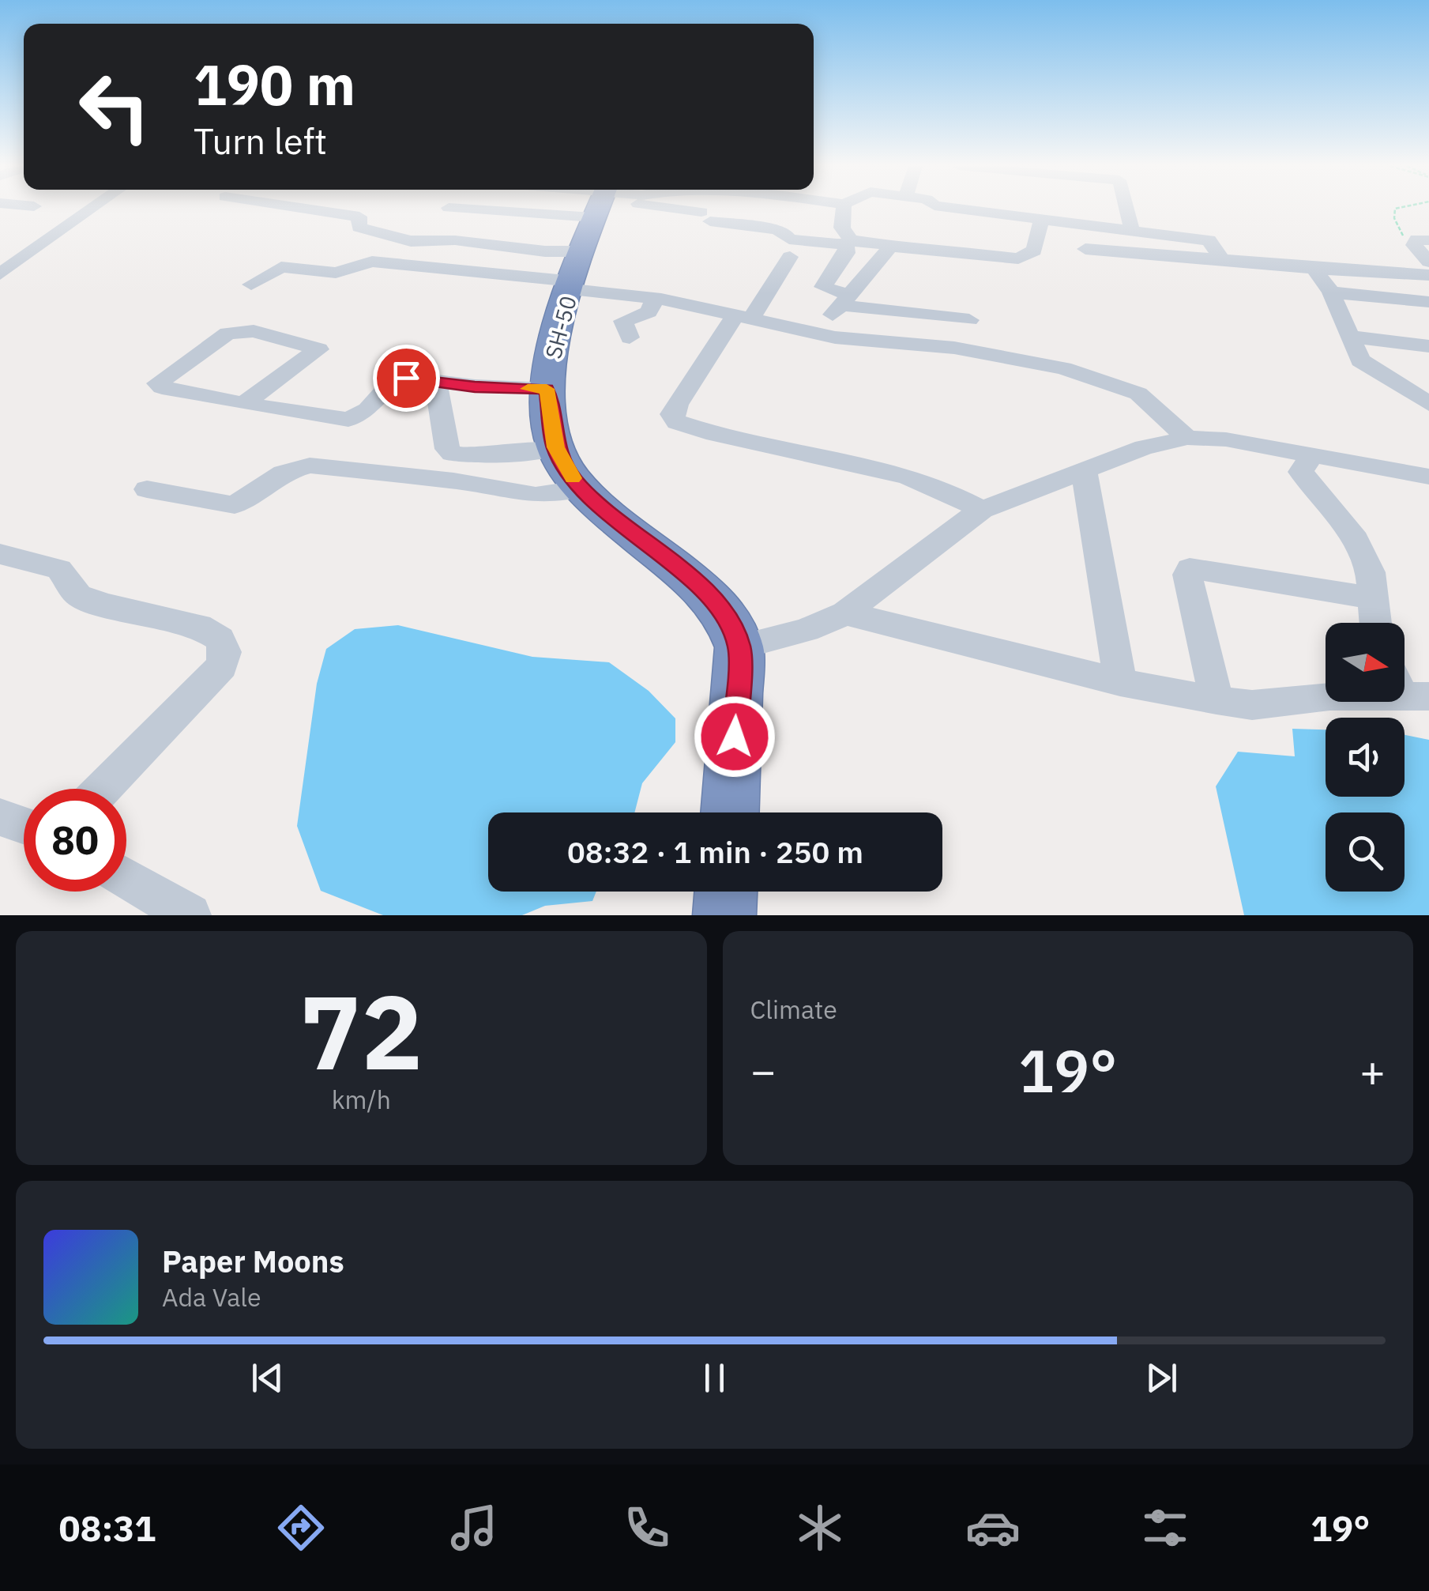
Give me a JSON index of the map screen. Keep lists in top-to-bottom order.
{
  "streets": {
    "highway": ["SH-50"]
  },
  "north": "right",
  "page": {
    "turn": ["190 m", "Turn left"],
    "limit": "80",
    "trip": "08:32 · 1 min · 250 m",
    "tile": [
      ["72", "km/h"],
      "Climate"
    ],
    "heat": ["−", "19°", "+"],
    "song": ["Paper Moons", "Ada Vale"],
    "tabs": ["08:31", "19°"]
  }
}
